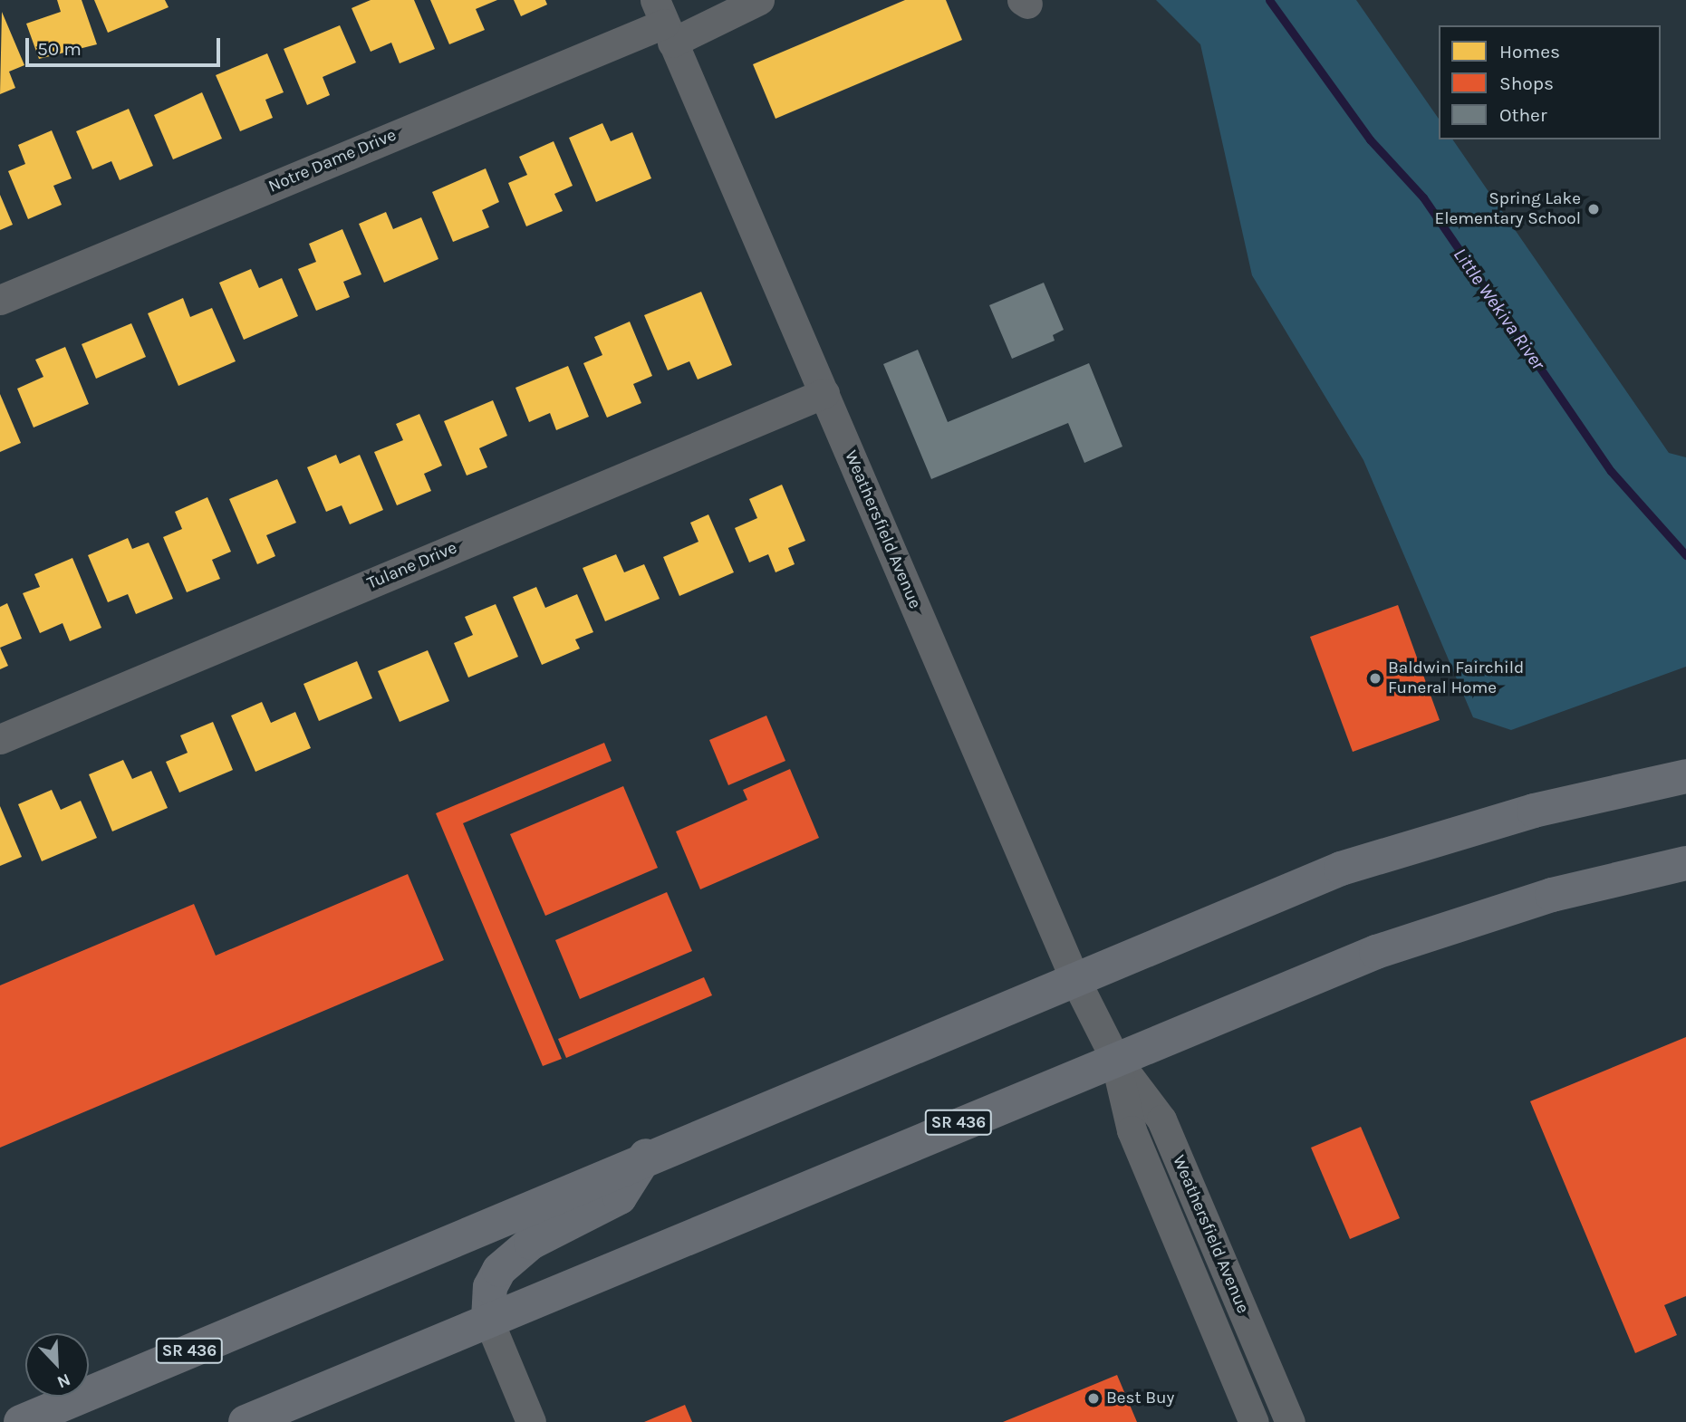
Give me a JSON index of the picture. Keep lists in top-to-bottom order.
{
  "streets": {
    "main road": ["SR 436"],
    "street": ["Notre Dame Drive", "Weathersfield Avenue", "Tulane Drive"]
  },
  "crossings": [
    ["Notre Dame Drive", "Weathersfield Avenue"],
    ["Weathersfield Avenue", "Tulane Drive"],
    ["Weathersfield Avenue", "SR 436"]
  ],
  "water": ["Little Wekiva River"],
  "places": ["Spring Lake Elementary School", "Baldwin Fairchild Funeral Home", "Best Buy"],
  "legend": ["Homes", "Shops", "Other"],
  "scale_bar": "50 m",
  "north": "bottom right"
}
